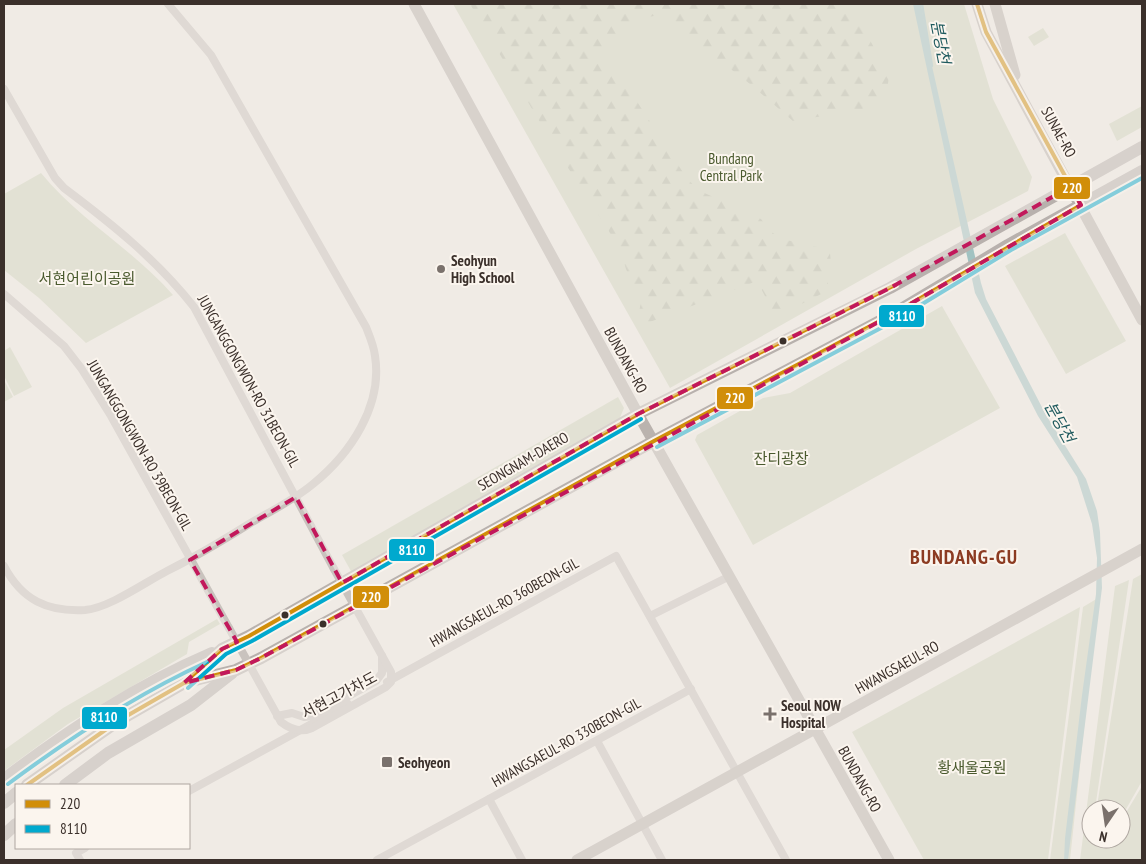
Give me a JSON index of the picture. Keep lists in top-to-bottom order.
{
  "streets": {
    "main road": [
      "SUNAE-RO",
      "BUNDANG-RO",
      "SEONGNAM-DAERO",
      "HWANGSAEUL-RO"
    ],
    "street": [
      "JUNGANGGONGWON-RO 31BEON-GIL",
      "JUNGANGGONGWON-RO 39BEON-GIL",
      "HWANGSAEUL-RO 360BEON-GIL",
      "서현고가차도",
      "HWANGSAEUL-RO 330BEON-GIL"
    ]
  },
  "crossings": [
    ["SUNAE-RO", "SEONGNAM-DAERO"],
    ["BUNDANG-RO", "SEONGNAM-DAERO"],
    ["BUNDANG-RO", "HWANGSAEUL-RO"],
    ["JUNGANGGONGWON-RO 31BEON-GIL", "서현고가차도"],
    ["JUNGANGGONGWON-RO 39BEON-GIL", "서현고가차도"],
    ["HWANGSAEUL-RO 360BEON-GIL", "HWANGSAEUL-RO"],
    ["HWANGSAEUL-RO 360BEON-GIL", "HWANGSAEUL-RO 330BEON-GIL"]
  ],
  "districts": ["BUNDANG-GU"],
  "water": ["분당천"],
  "parks": [
    "Bundang Central Park",
    "서현어린이공원",
    "잔디광장",
    "황새울공원"
  ],
  "places": {
    "other": ["Seohyun High School"],
    "health": ["Seoul NOW Hospital"],
    "transit": ["Seohyeon"]
  },
  "lines": ["transit line 220", "transit line 8110"],
  "legend": ["220", "8110"],
  "north": "bottom"
}
